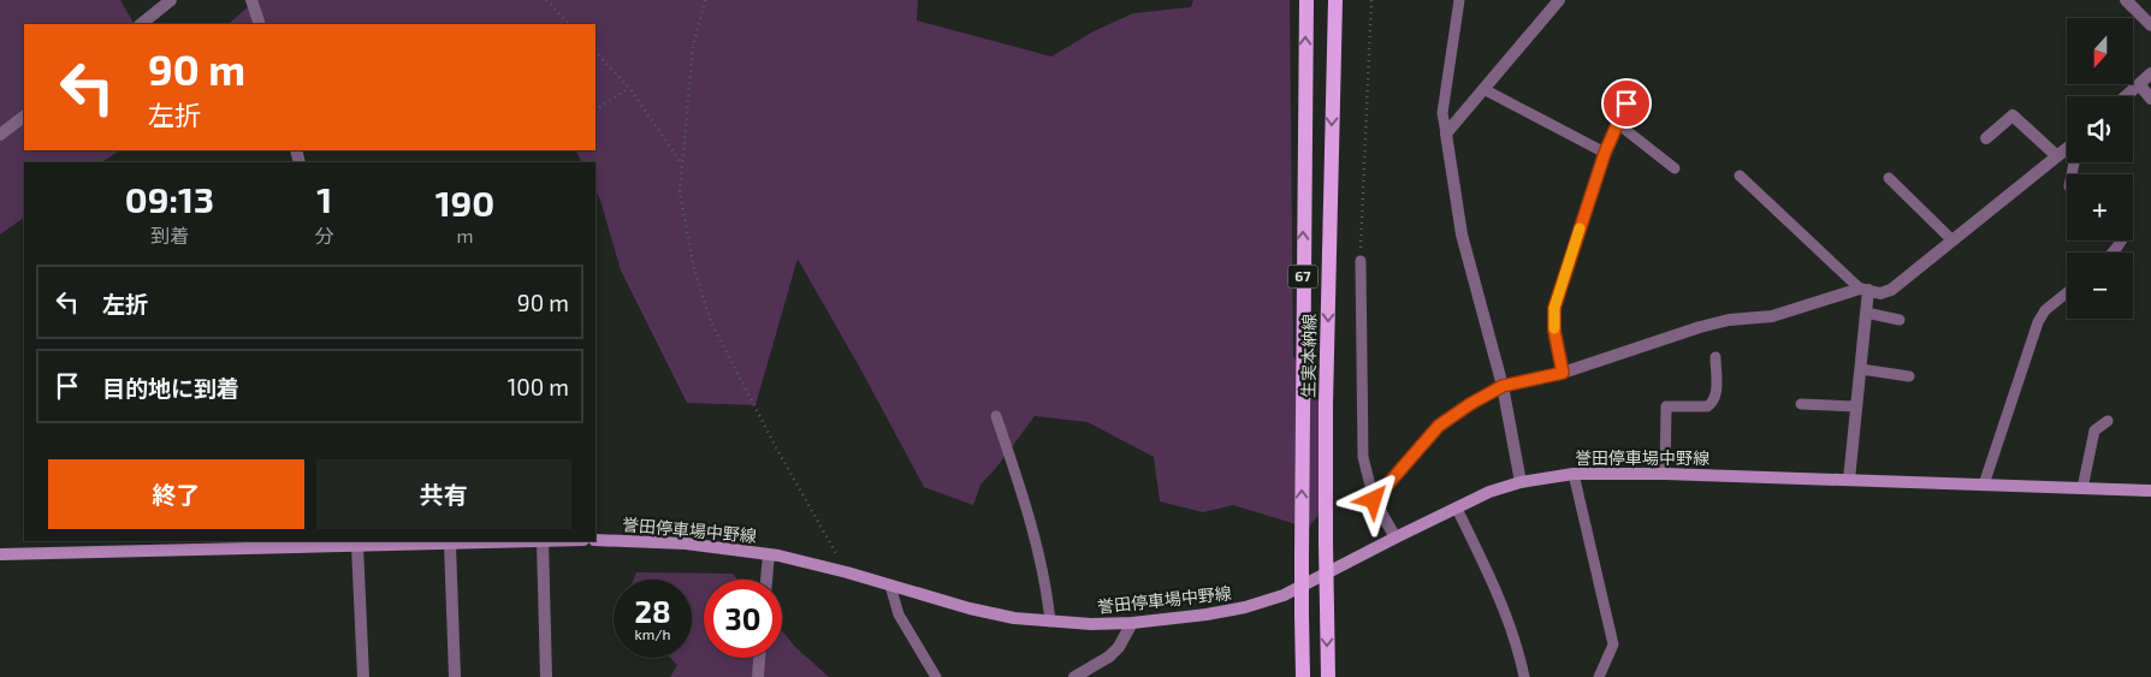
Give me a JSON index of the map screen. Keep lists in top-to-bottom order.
{
  "streets": {
    "main road": ["67", "生実本納線", "誉田停車場中野線"]
  },
  "north": "bottom",
  "page": {
    "map_buttons": ["+", "−"],
    "turn": ["90 m", "左折"],
    "eta": [
      "09:13",
      "到着",
      "1",
      "分",
      "190",
      "m"
    ],
    "list": [
      {
        "name": "左折",
        "value": "90 m"
      },
      {
        "name": "目的地に到着",
        "value": "100 m"
      }
    ],
    "buttons": ["終了", "共有"],
    "speed": "28 km/h",
    "limit": "30"
  }
}
